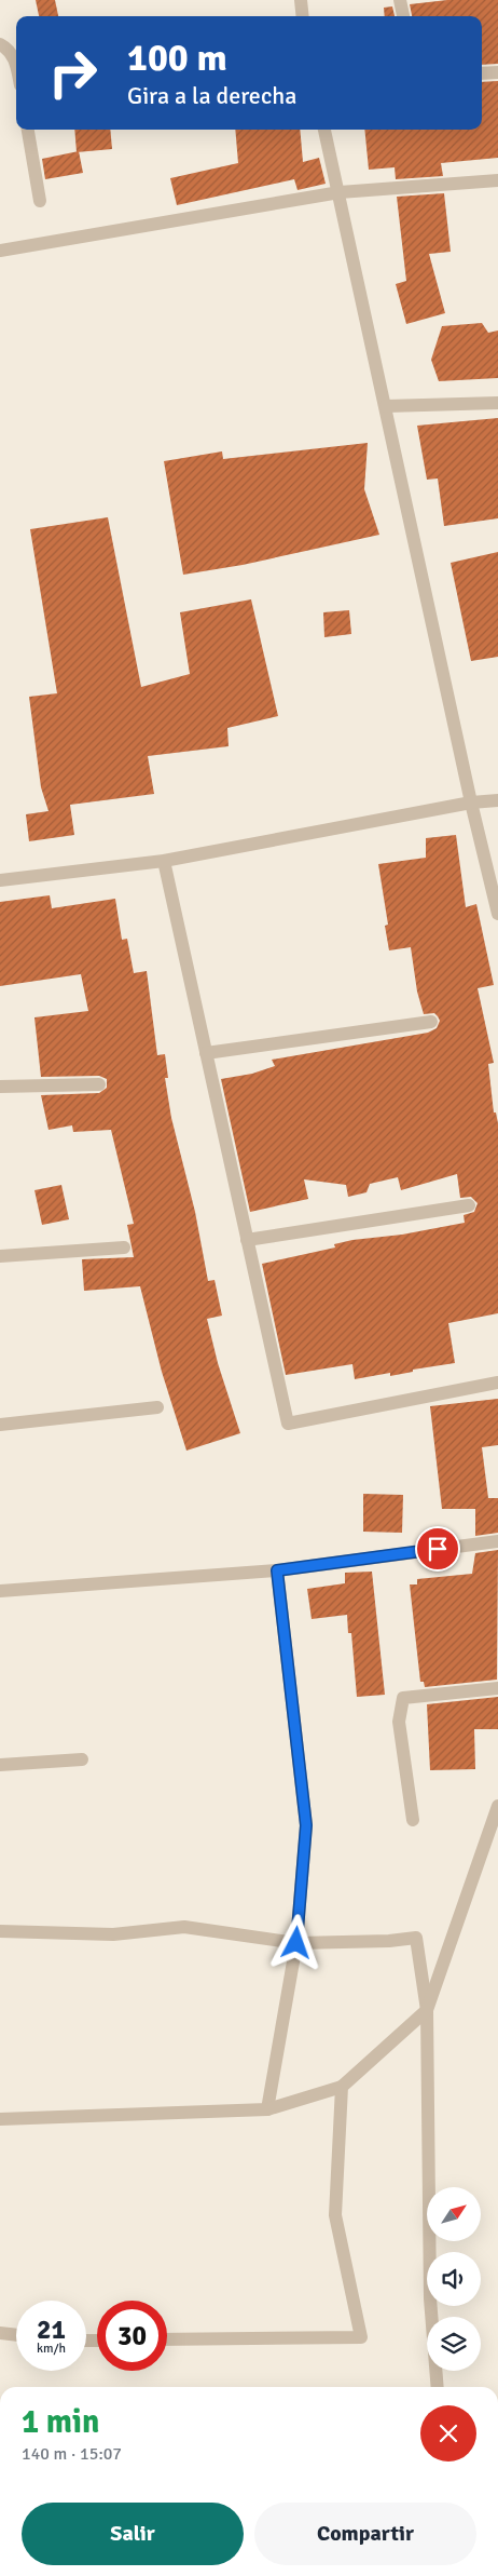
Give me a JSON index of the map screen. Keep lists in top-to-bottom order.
{
  "north": "top right",
  "page": {
    "turn": ["100 m", "Gira a la derecha"],
    "speed": "21 km/h",
    "limit": "30",
    "heading": ["1 min", "140 m · 15:07"],
    "buttons": ["Salir", "Compartir"]
  }
}
